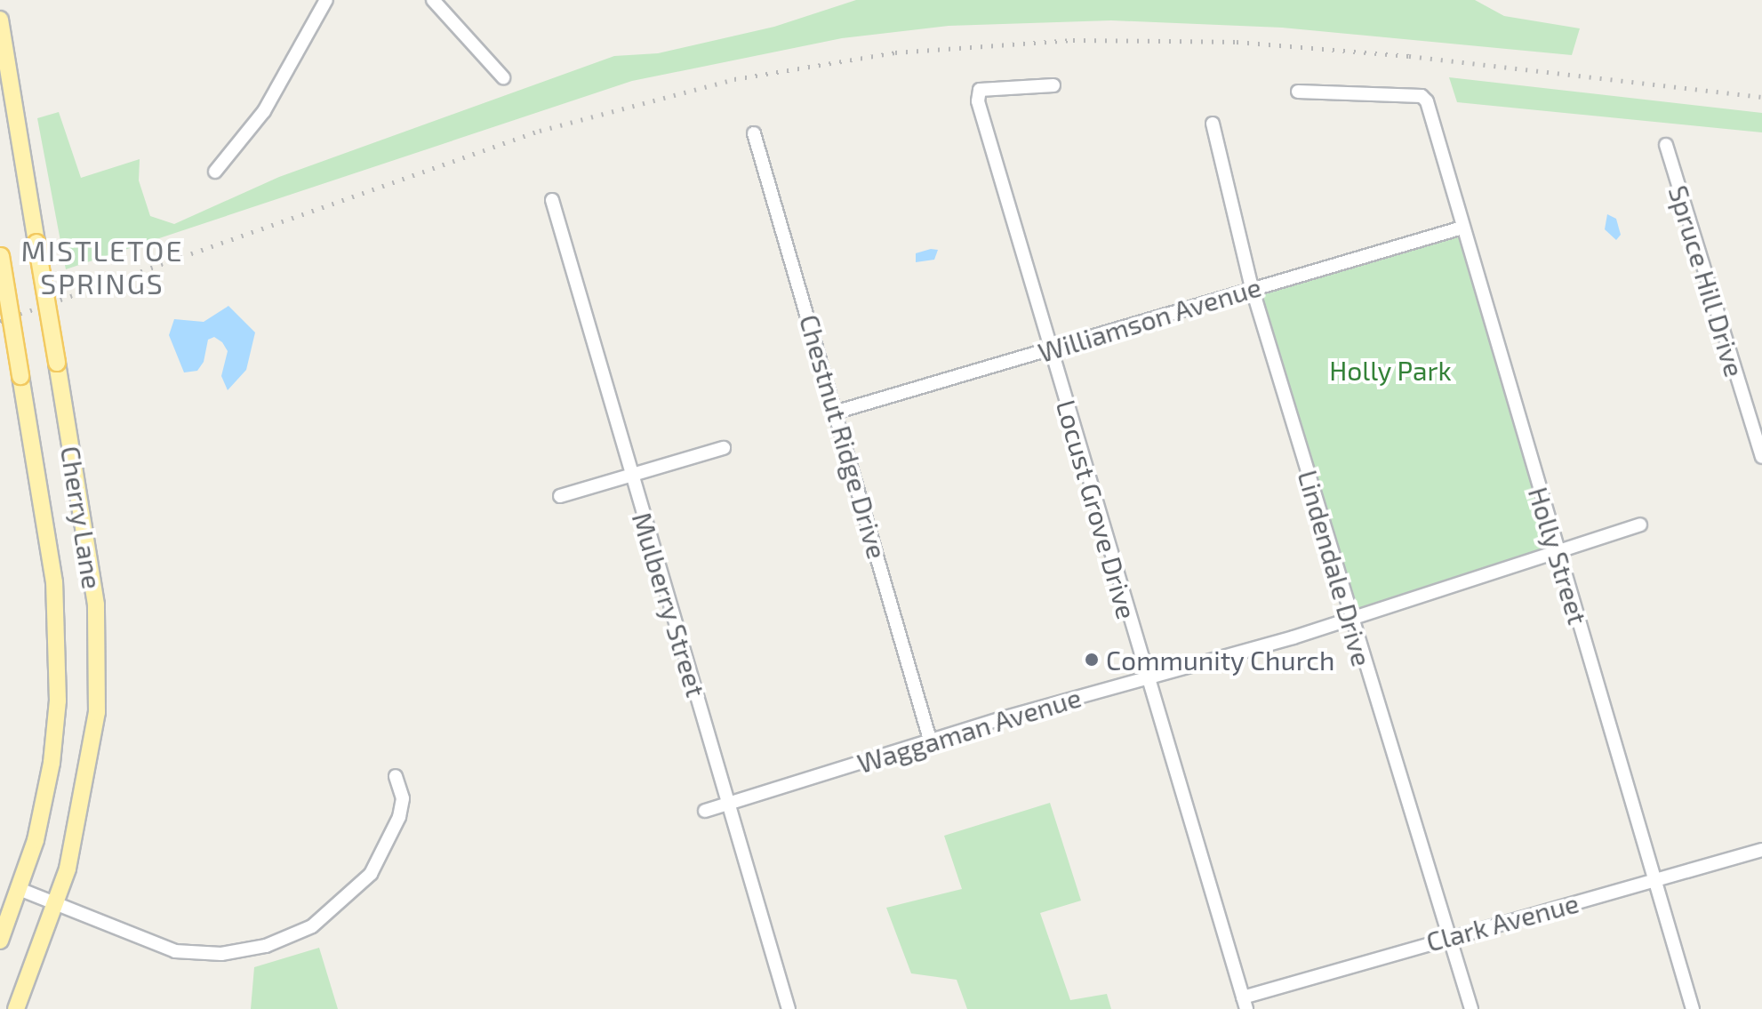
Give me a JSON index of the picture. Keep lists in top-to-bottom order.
{
  "streets": {
    "main road": ["Cherry Lane"],
    "street": [
      "Spruce Hill Drive",
      "Williamson Avenue",
      "Chestnut Ridge Drive",
      "Locust Grove Drive",
      "Holly Street",
      "Lindendale Drive",
      "Mulberry Street",
      "Waggaman Avenue",
      "Clark Avenue"
    ]
  },
  "crossings": [
    ["Williamson Avenue", "Chestnut Ridge Drive"],
    ["Williamson Avenue", "Locust Grove Drive"],
    ["Williamson Avenue", "Holly Street"],
    ["Williamson Avenue", "Lindendale Drive"],
    ["Chestnut Ridge Drive", "Waggaman Avenue"],
    ["Locust Grove Drive", "Waggaman Avenue"],
    ["Locust Grove Drive", "Clark Avenue"],
    ["Holly Street", "Waggaman Avenue"],
    ["Holly Street", "Clark Avenue"],
    ["Lindendale Drive", "Waggaman Avenue"],
    ["Lindendale Drive", "Clark Avenue"],
    ["Mulberry Street", "Waggaman Avenue"]
  ],
  "districts": ["MISTLETOE SPRINGS"],
  "parks": ["Holly Park"],
  "places": ["Community Church"]
}
